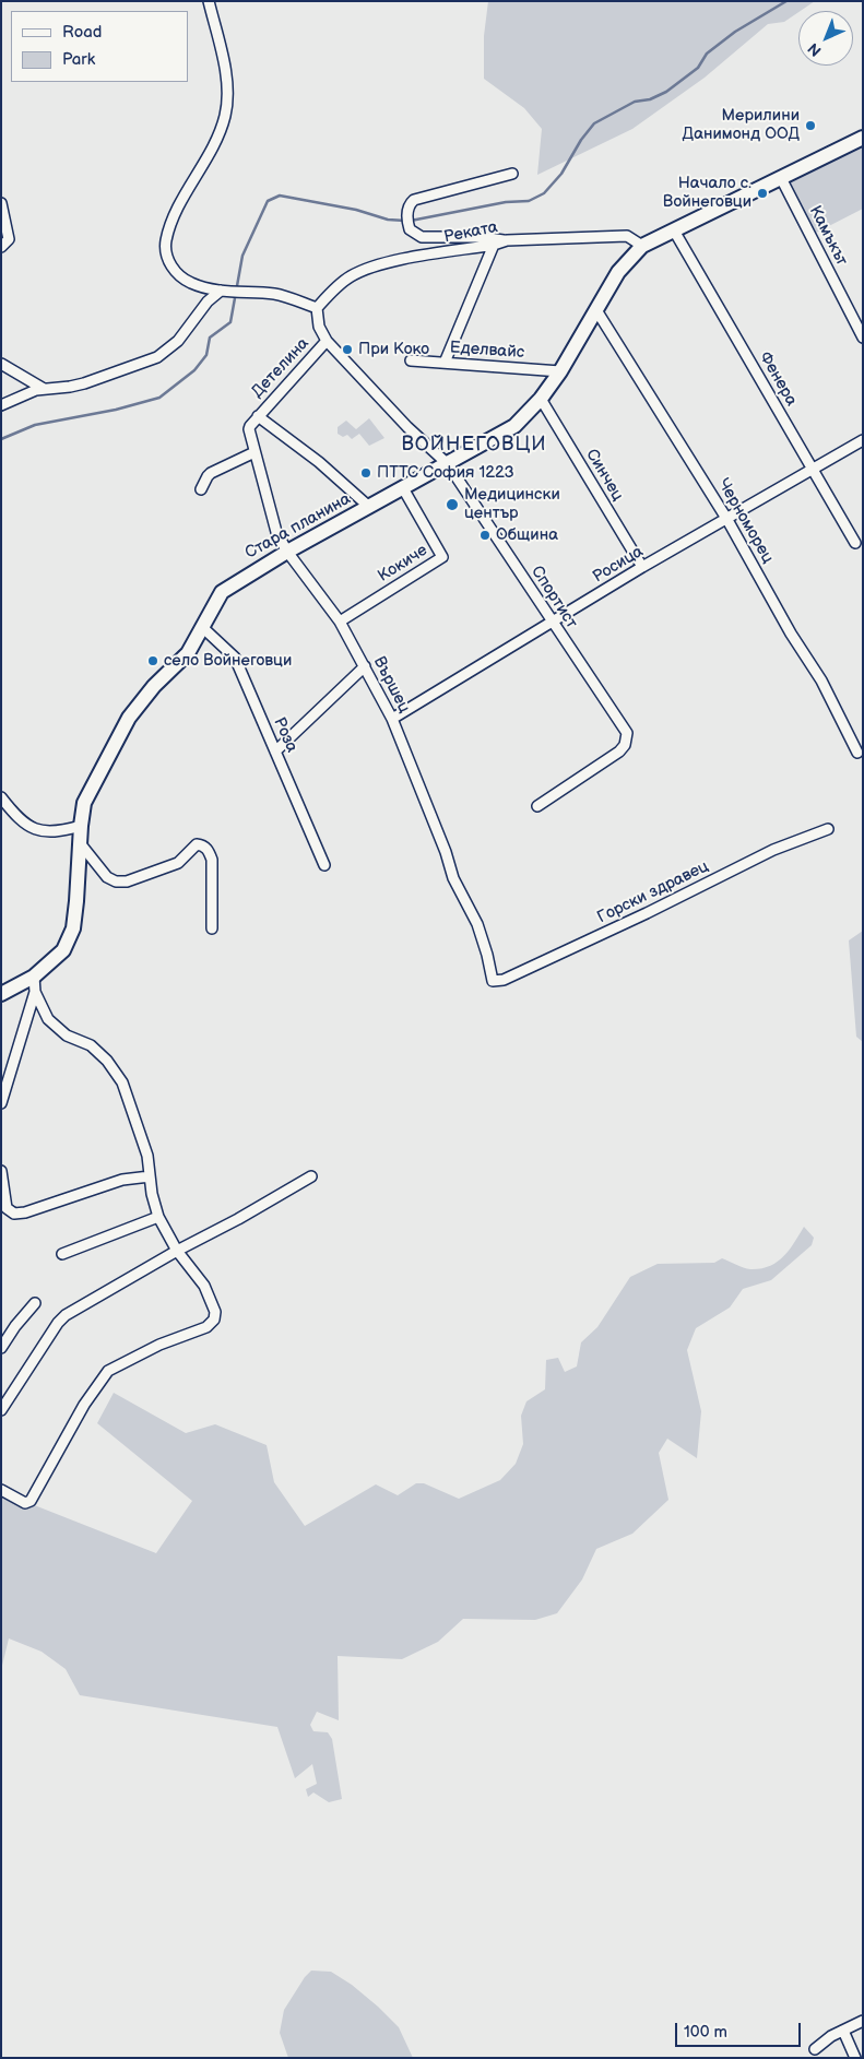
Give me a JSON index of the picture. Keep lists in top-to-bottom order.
{
  "streets": {
    "street": [
      "Реката",
      "Камъкът",
      "Еделвайс",
      "Детелина",
      "Фенера",
      "Синчец",
      "Черноморец",
      "Стара планина",
      "Кокиче",
      "Росица",
      "Спортист",
      "Вършец",
      "Роза",
      "Горски здравец"
    ]
  },
  "crossings": [
    ["Реката", "Стара планина"],
    ["Реката", "Спортист"],
    ["Камъкът", "Стара планина"],
    ["Еделвайс", "Стара планина"],
    ["Детелина", "Спортист"],
    ["Детелина", "Вършец"],
    ["Фенера", "Стара планина"],
    ["Фенера", "Росица"],
    ["Синчец", "Стара планина"],
    ["Синчец", "Росица"],
    ["Черноморец", "Стара планина"],
    ["Черноморец", "Росица"],
    ["Стара планина", "Кокиче"],
    ["Стара планина", "Спортист"],
    ["Стара планина", "Вършец"],
    ["Стара планина", "Роза"],
    ["Кокиче", "Вършец"],
    ["Росица", "Спортист"],
    ["Росица", "Вършец"],
    ["Вършец", "Горски здравец"]
  ],
  "districts": ["ВОЙНЕГОВЦИ"],
  "places": [
    "Мерилини Данимонд ООД",
    "Начало с. Войнеговци",
    "При Коко",
    "ПТТС София 1223",
    "Медицински център",
    "Община",
    "село Войнеговци"
  ],
  "legend": ["Road", "Park"],
  "scale_bar": "100 m",
  "north": "bottom left"
}
